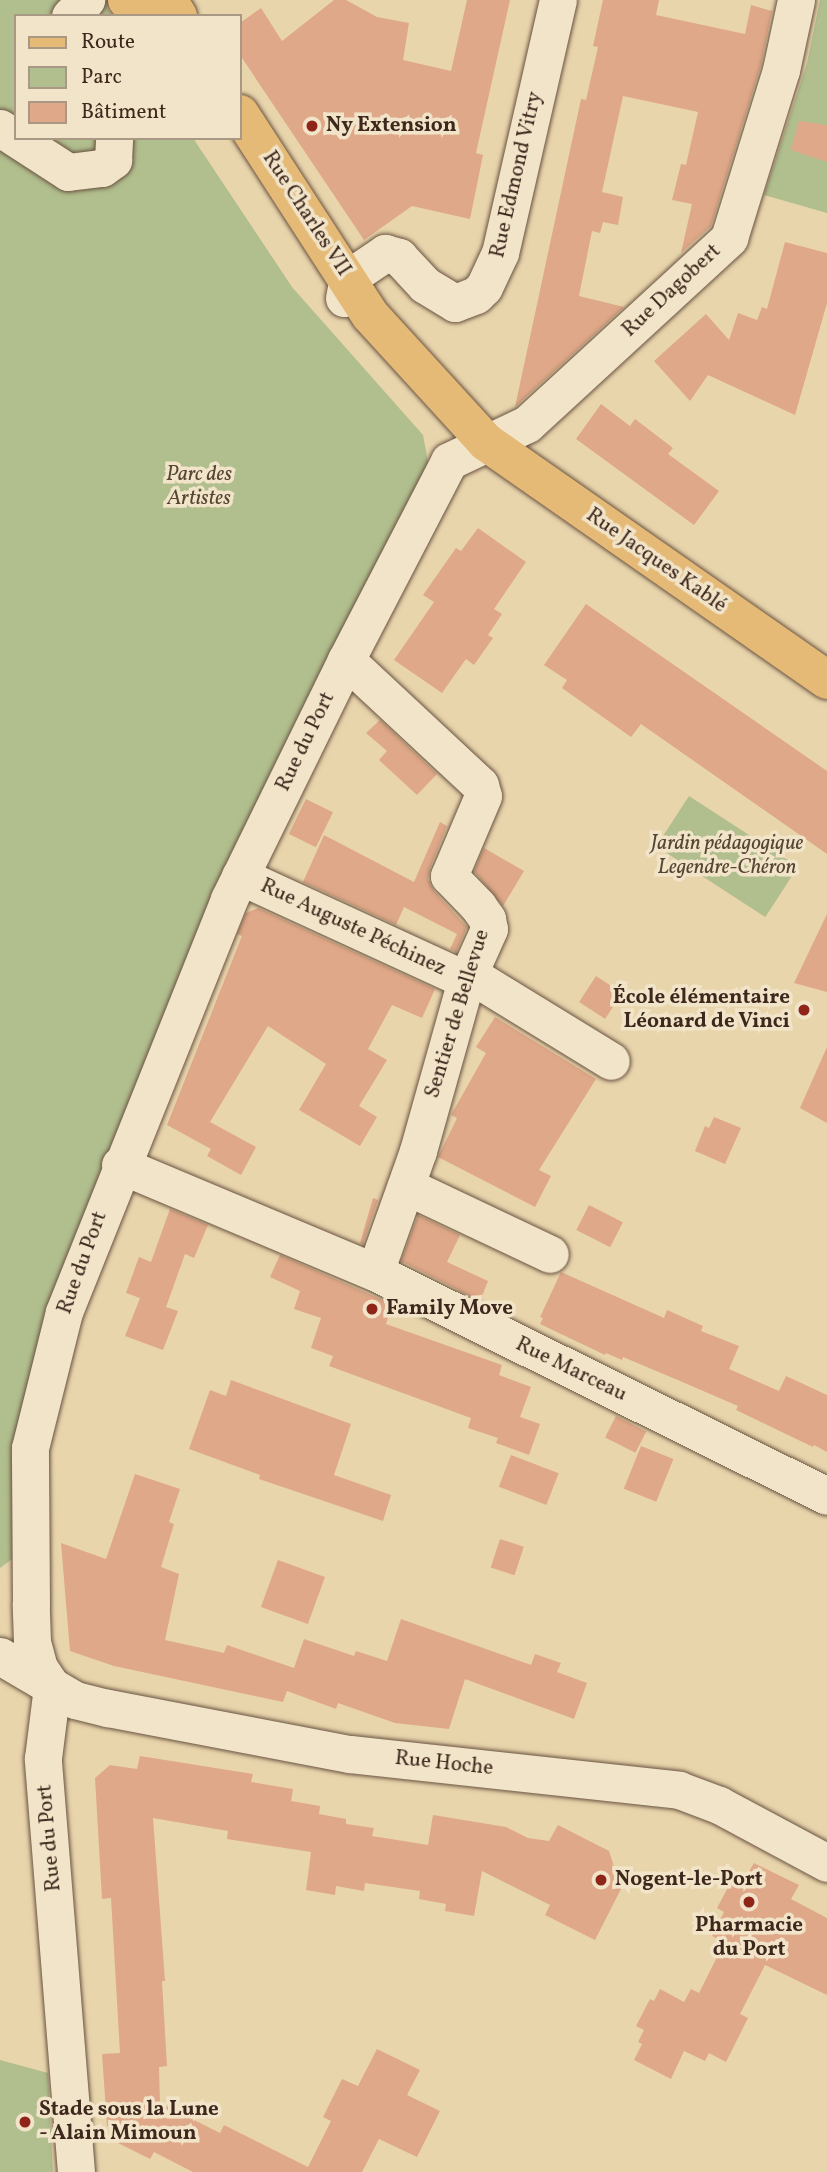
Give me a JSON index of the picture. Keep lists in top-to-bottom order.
{
  "streets": {
    "main road": ["Rue Charles VII", "Rue Jacques Kablé"],
    "street": [
      "Rue Edmond Vitry",
      "Rue Dagobert",
      "Rue du Port",
      "Rue Auguste Péchinez",
      "Sentier de Bellevue",
      "Rue Marceau",
      "Rue Hoche"
    ]
  },
  "crossings": [
    ["Rue Edmond Vitry", "Rue Charles VII"],
    ["Rue Charles VII", "Rue Dagobert"],
    ["Rue Charles VII", "Rue Jacques Kablé"],
    ["Rue Charles VII", "Rue du Port"],
    ["Rue Dagobert", "Rue Jacques Kablé"],
    ["Rue Dagobert", "Rue du Port"],
    ["Rue Jacques Kablé", "Rue du Port"],
    ["Rue du Port", "Rue Auguste Péchinez"],
    ["Rue du Port", "Sentier de Bellevue"],
    ["Rue du Port", "Rue Marceau"],
    ["Rue du Port", "Rue Hoche"],
    ["Rue Auguste Péchinez", "Sentier de Bellevue"],
    ["Sentier de Bellevue", "Rue Marceau"]
  ],
  "parks": ["Parc des Artistes", "Jardin pédagogique Legendre-Chéron"],
  "places": [
    "Ny Extension",
    "École élémentaire Léonard de Vinci",
    "Family Move",
    "Nogent-le-Port",
    "Pharmacie du Port",
    "Stade sous la Lune - Alain Mimoun"
  ],
  "legend": ["Route", "Parc", "Bâtiment"]
}
